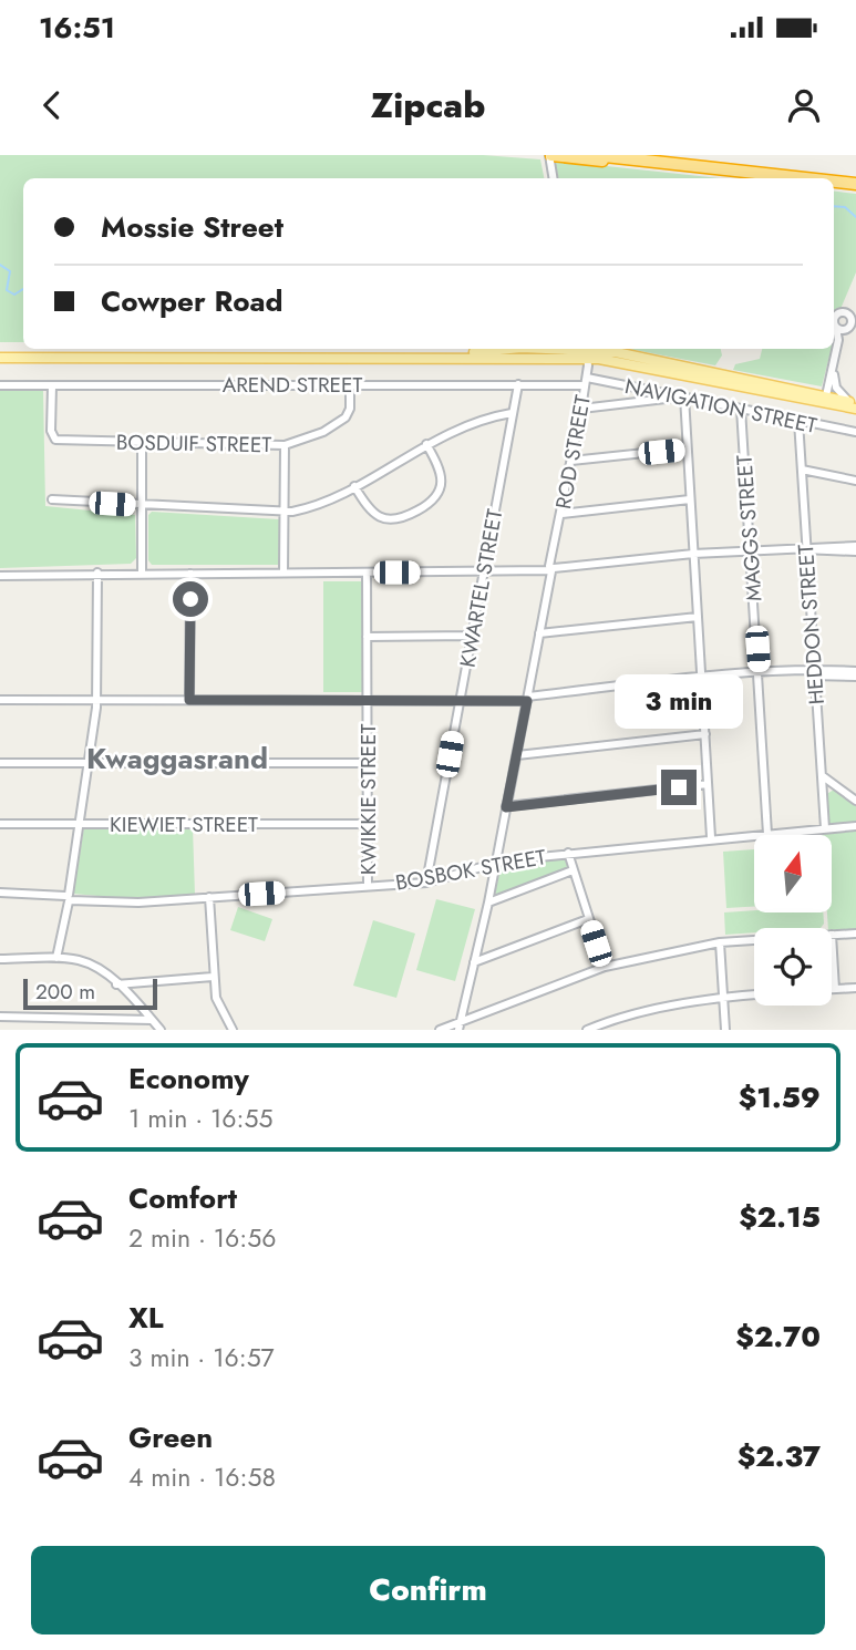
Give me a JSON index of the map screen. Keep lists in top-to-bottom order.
{
  "streets": {
    "street": [
      "AREND STREET",
      "NAVIGATION STREET",
      "BOSDUIF STREET",
      "ROD STREET",
      "MAGGS STREET",
      "KWARTEL STREET",
      "HEDDON STREET",
      "KWIKKIE STREET",
      "KIEWIET STREET",
      "BOSBOK STREET"
    ]
  },
  "crossings": [
    ["AREND STREET", "NAVIGATION STREET"],
    ["AREND STREET", "BOSDUIF STREET"],
    ["AREND STREET", "ROD STREET"],
    ["AREND STREET", "KWARTEL STREET"],
    ["NAVIGATION STREET", "ROD STREET"],
    ["NAVIGATION STREET", "MAGGS STREET"],
    ["NAVIGATION STREET", "HEDDON STREET"],
    ["ROD STREET", "BOSBOK STREET"],
    ["MAGGS STREET", "BOSBOK STREET"],
    ["KWARTEL STREET", "BOSBOK STREET"],
    ["HEDDON STREET", "BOSBOK STREET"],
    ["KWIKKIE STREET", "KIEWIET STREET"],
    ["KWIKKIE STREET", "BOSBOK STREET"]
  ],
  "districts": ["Kwaggasrand"],
  "scale_bar": "200 m",
  "north": "top",
  "page": {
    "status": "16:51",
    "header": "Zipcab",
    "banner": ["Mossie Street", "Cowper Road"],
    "bubble": "3 min",
    "scale": "200 m",
    "list": [
      {
        "name": "Economy",
        "note": "1 min · 16:55",
        "value": "$1.59"
      },
      {
        "name": "Comfort",
        "note": "2 min · 16:56",
        "value": "$2.15"
      },
      {
        "name": "XL",
        "note": "3 min · 16:57",
        "value": "$2.70"
      },
      {
        "name": "Green",
        "note": "4 min · 16:58",
        "value": "$2.37"
      }
    ],
    "buttons": "Confirm"
  }
}
